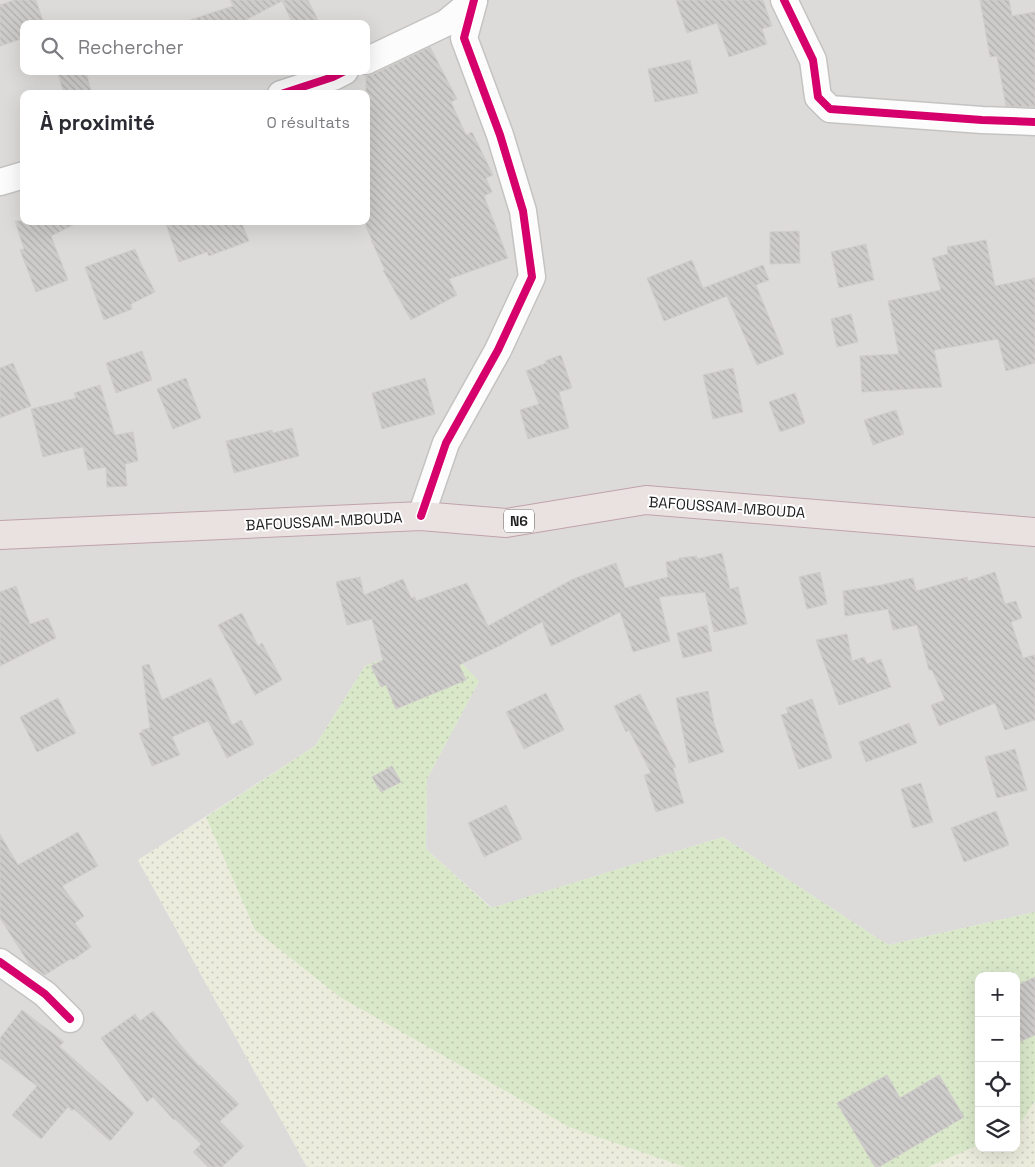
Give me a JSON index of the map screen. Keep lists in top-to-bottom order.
{
  "streets": {
    "highway": ["BAFOUSSAM-MBOUDA", "N6"]
  },
  "page": {
    "search": "Rechercher",
    "heading": ["À proximité", "0 résultats"],
    "map_buttons": ["+", "−"]
  }
}
